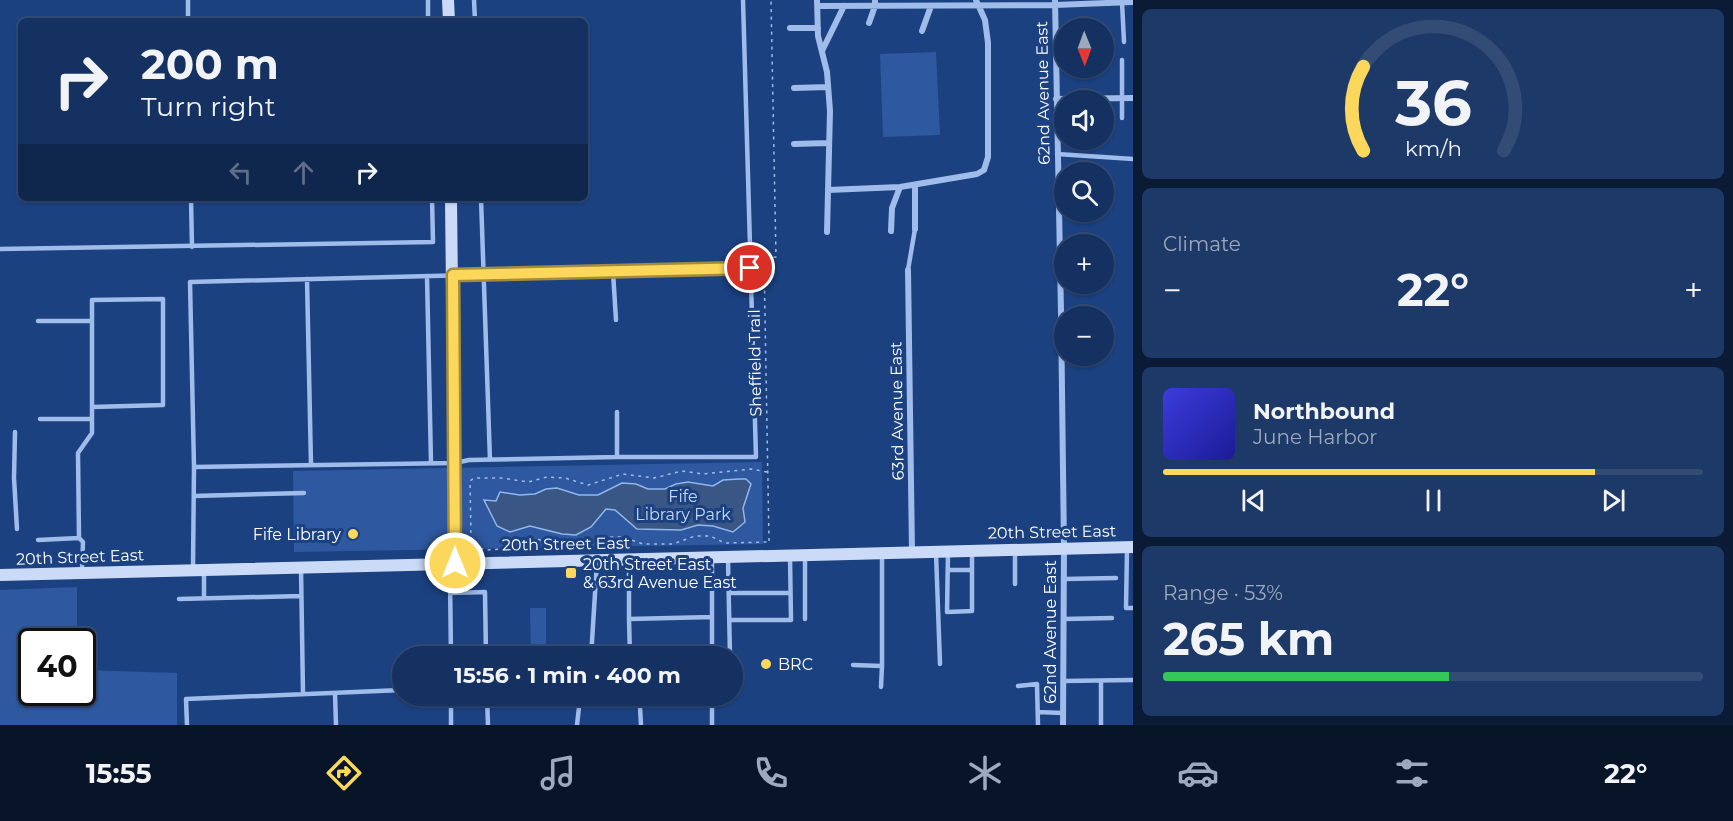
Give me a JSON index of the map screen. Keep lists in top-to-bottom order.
{
  "streets": {
    "main road": ["20th Street East"],
    "street": ["62nd Avenue East", "63rd Avenue East"],
    "path": ["Sheffield Trail"]
  },
  "crossings": [
    ["62nd Avenue East", "20th Street East"],
    ["Sheffield Trail", "20th Street East"],
    ["63rd Avenue East", "20th Street East"]
  ],
  "parks": ["Fife Library Park"],
  "places": {
    "other": ["Fife Library", "BRC"],
    "transit": ["20th Street East & 63rd Avenue East"]
  },
  "north": "bottom",
  "page": {
    "map_buttons": ["+", "−"],
    "turn": ["200 m", "Turn right"],
    "tile": [
      "Climate",
      ["Range · 53%", "265 km"]
    ],
    "heat": ["−", "22°", "+"],
    "song": ["Northbound", "June Harbor"],
    "limit": "40",
    "trip": "15:56 · 1 min · 400 m",
    "tabs": ["15:55", "22°"],
    "gauge": ["36", "km/h"]
  }
}
